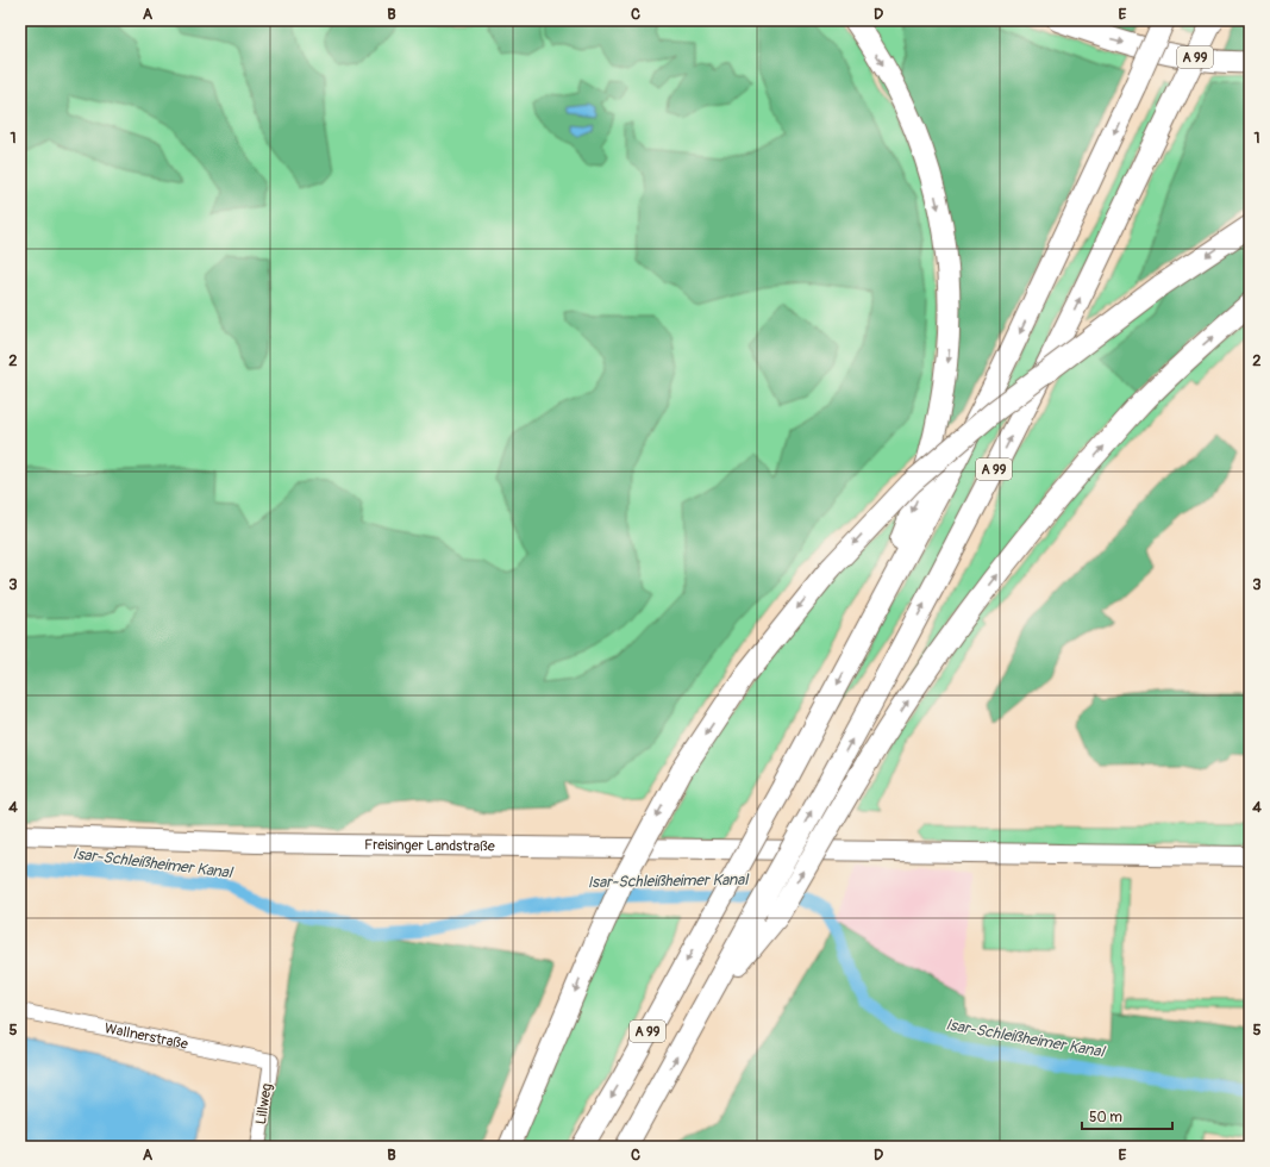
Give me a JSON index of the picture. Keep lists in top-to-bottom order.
{
  "streets": {
    "highway": ["A 99"],
    "main road": ["Freisinger Landstraße"],
    "street": ["Wallnerstraße", "Lillweg"]
  },
  "crossings": [
    ["Wallnerstraße", "Lillweg"]
  ],
  "water": ["Isar-Schleißheimer Kanal"],
  "scale_bar": "50 m",
  "grid": {
    "columns": [
      "A",
      "B",
      "C",
      "D",
      "E"
    ],
    "rows": [
      "1",
      "2",
      "3",
      "4",
      "5"
    ]
  }
}
